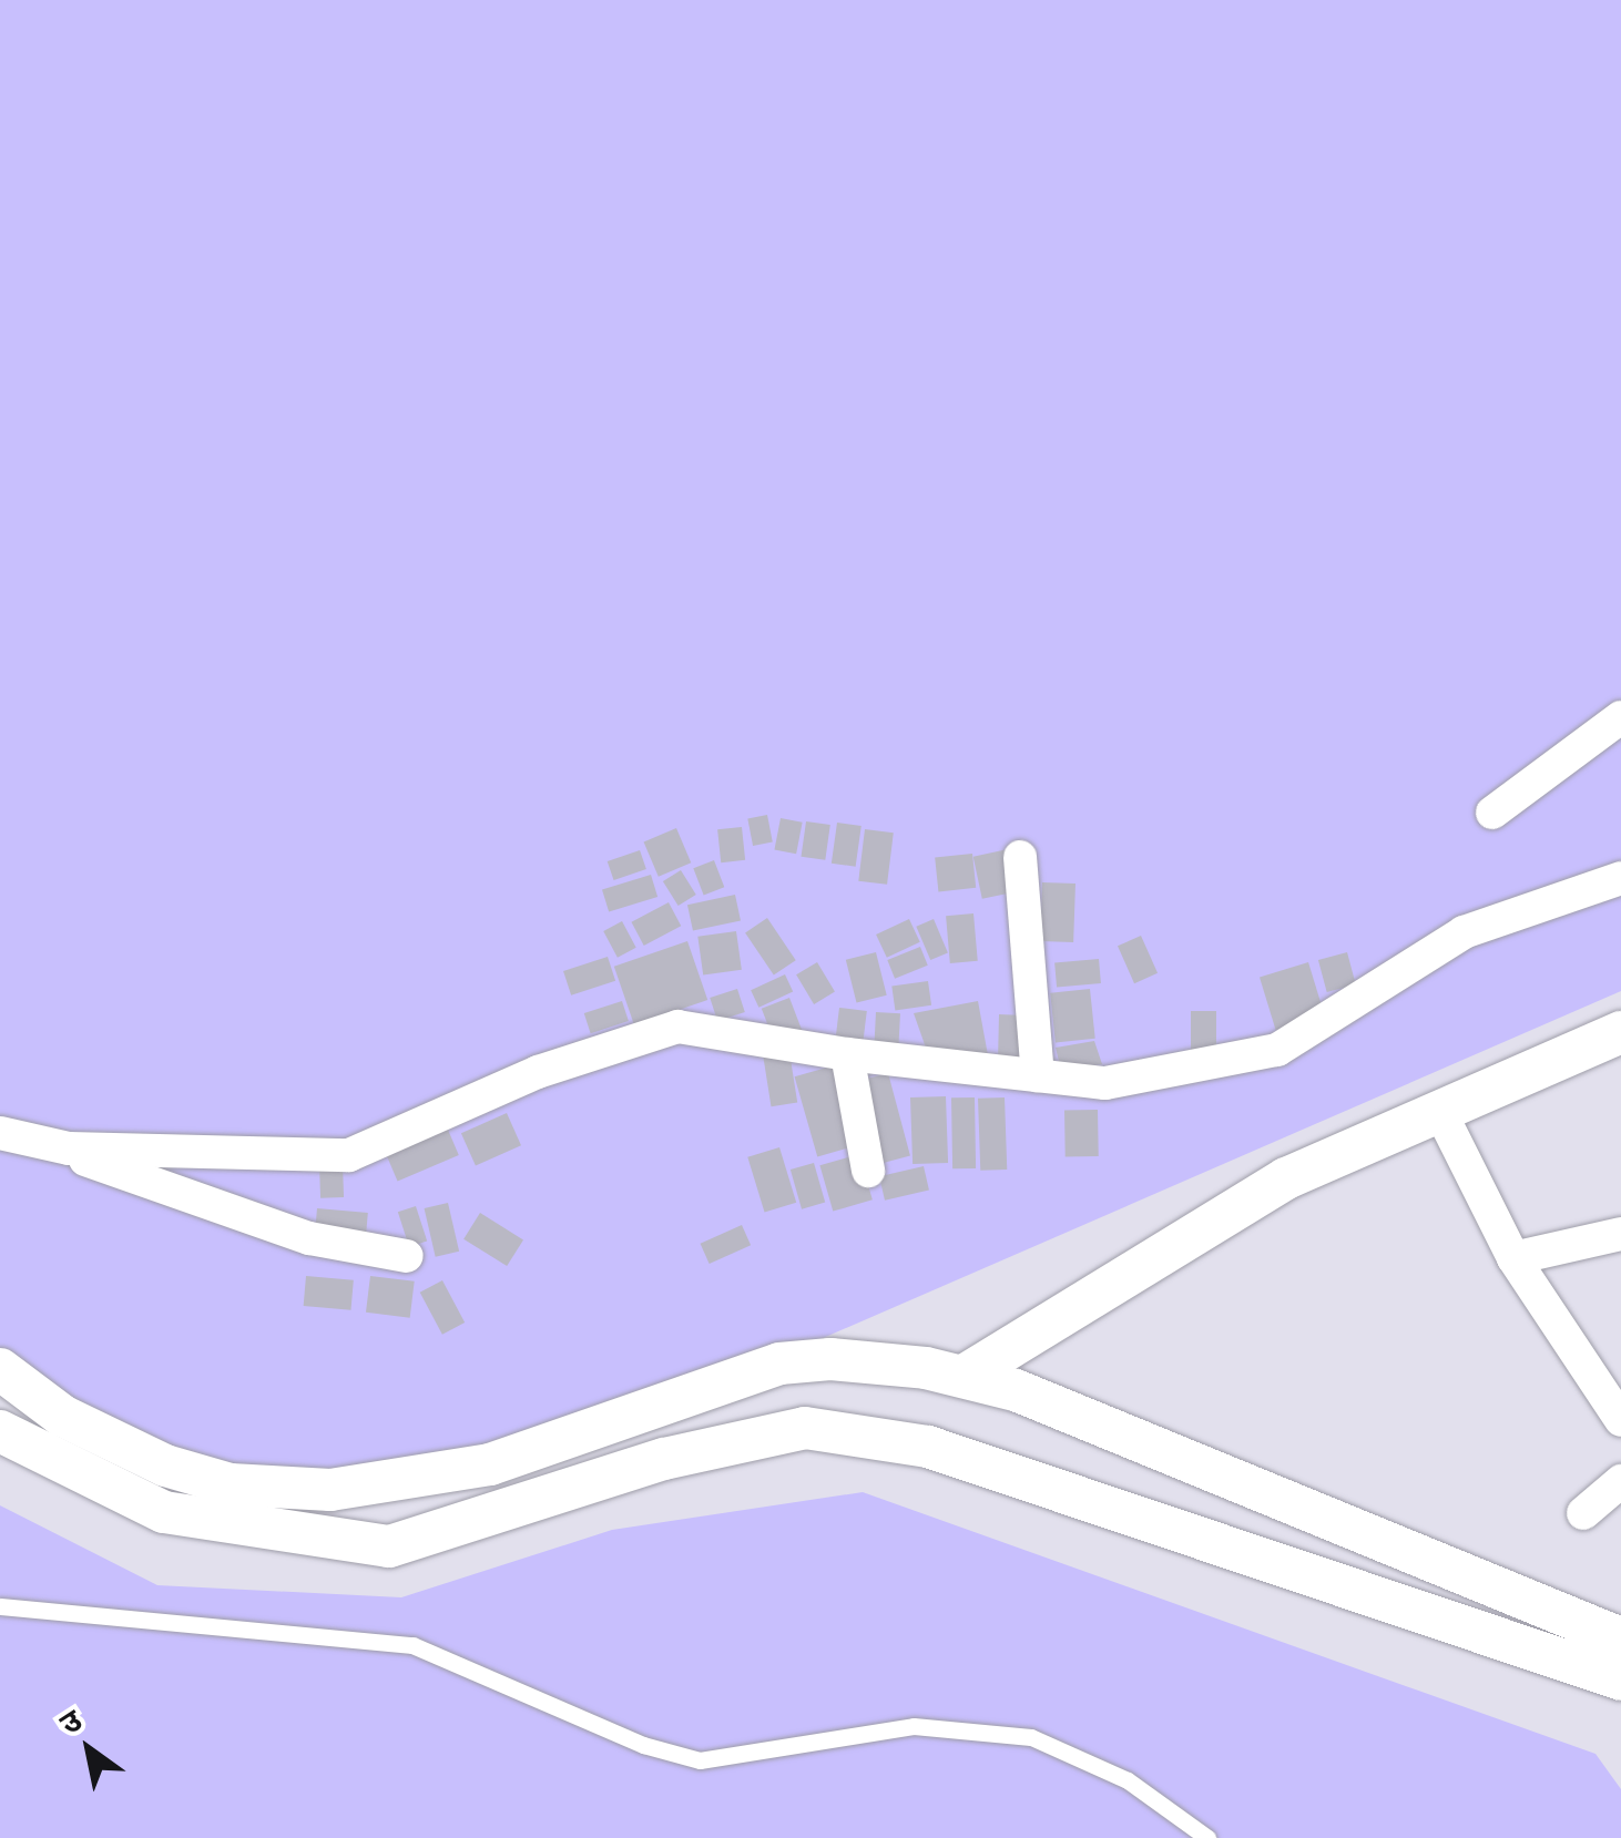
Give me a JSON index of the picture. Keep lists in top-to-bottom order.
{
  "north": "top left"
}
